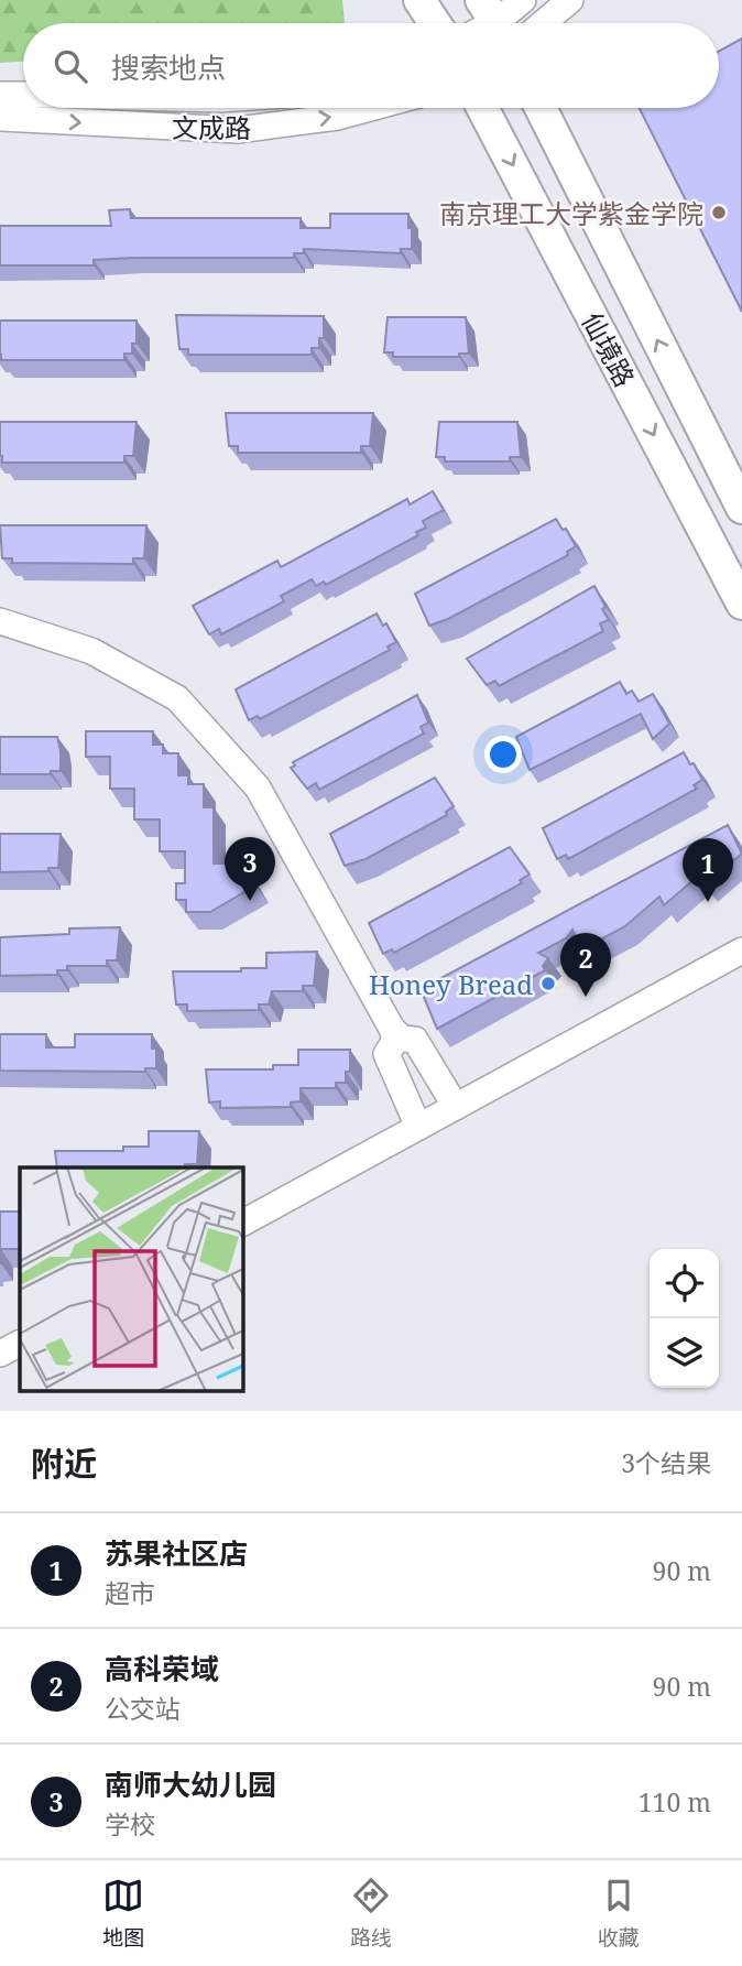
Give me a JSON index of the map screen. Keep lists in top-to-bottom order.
{
  "streets": {
    "main road": ["仙境路"],
    "street": ["文成路"]
  },
  "one_way": ["文成路"],
  "places": ["南京理工大学紫金学院", "Honey Bread"],
  "page": {
    "search": "搜索地点",
    "pins": ["3", "1", "2"],
    "heading": ["附近", "3个结果"],
    "list": [
      {
        "mark": "1",
        "name": "苏果社区店",
        "note": "超市",
        "value": "90 m"
      },
      {
        "mark": "2",
        "name": "高科荣域",
        "note": "公交站",
        "value": "90 m"
      },
      {
        "mark": "3",
        "name": "南师大幼儿园",
        "note": "学校",
        "value": "110 m"
      }
    ],
    "nav": ["地图", "路线", "收藏"]
  }
}
